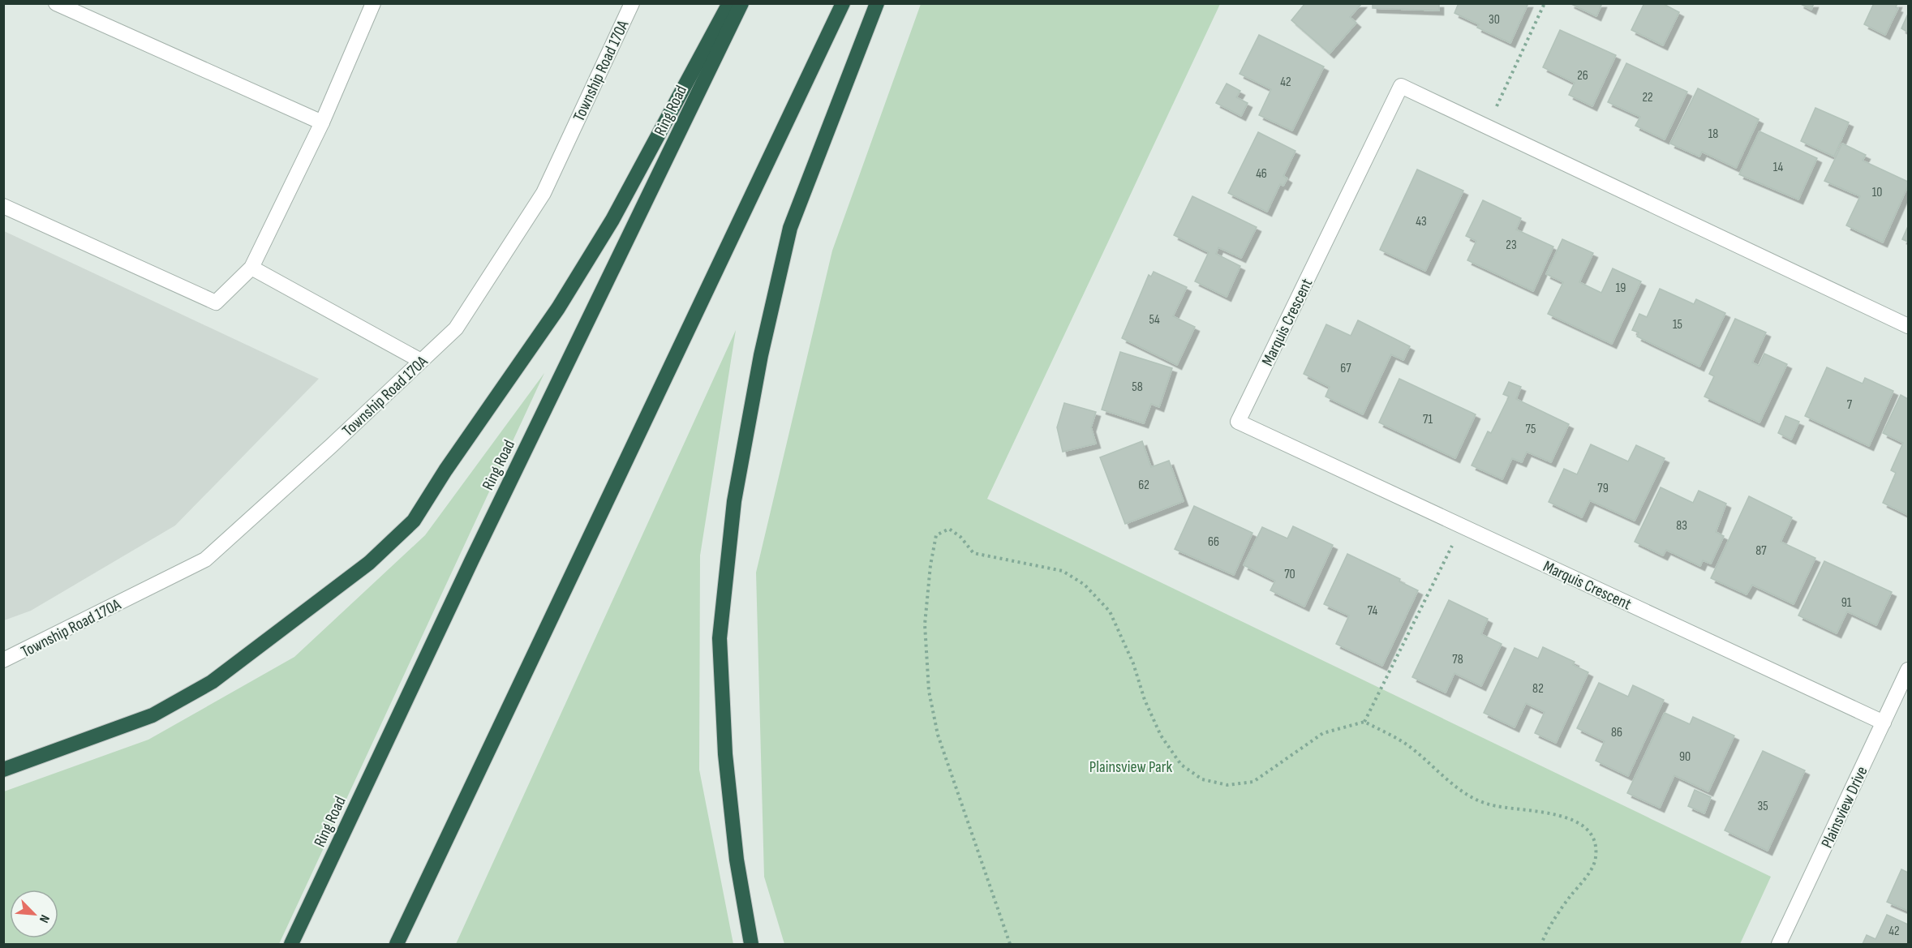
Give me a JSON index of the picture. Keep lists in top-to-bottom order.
{
  "streets": {
    "highway": ["Ring Road"],
    "street": ["Township Road 170A", "Marquis Crescent", "Plainsview Drive"]
  },
  "crossings": [
    ["Marquis Crescent", "Plainsview Drive"]
  ],
  "parks": ["Plainsview Park"],
  "house_numbers": [
    "30",
    "26",
    "42",
    "22",
    "18",
    "14",
    "46",
    "10",
    "43",
    "23",
    "19",
    "54",
    "15",
    "67",
    "58",
    "7",
    "71",
    "75",
    "62",
    "79",
    "83",
    "66",
    "87",
    "70",
    "91",
    "74",
    "78",
    "82",
    "86",
    "90",
    "35",
    "42"
  ],
  "north": "bottom right"
}
